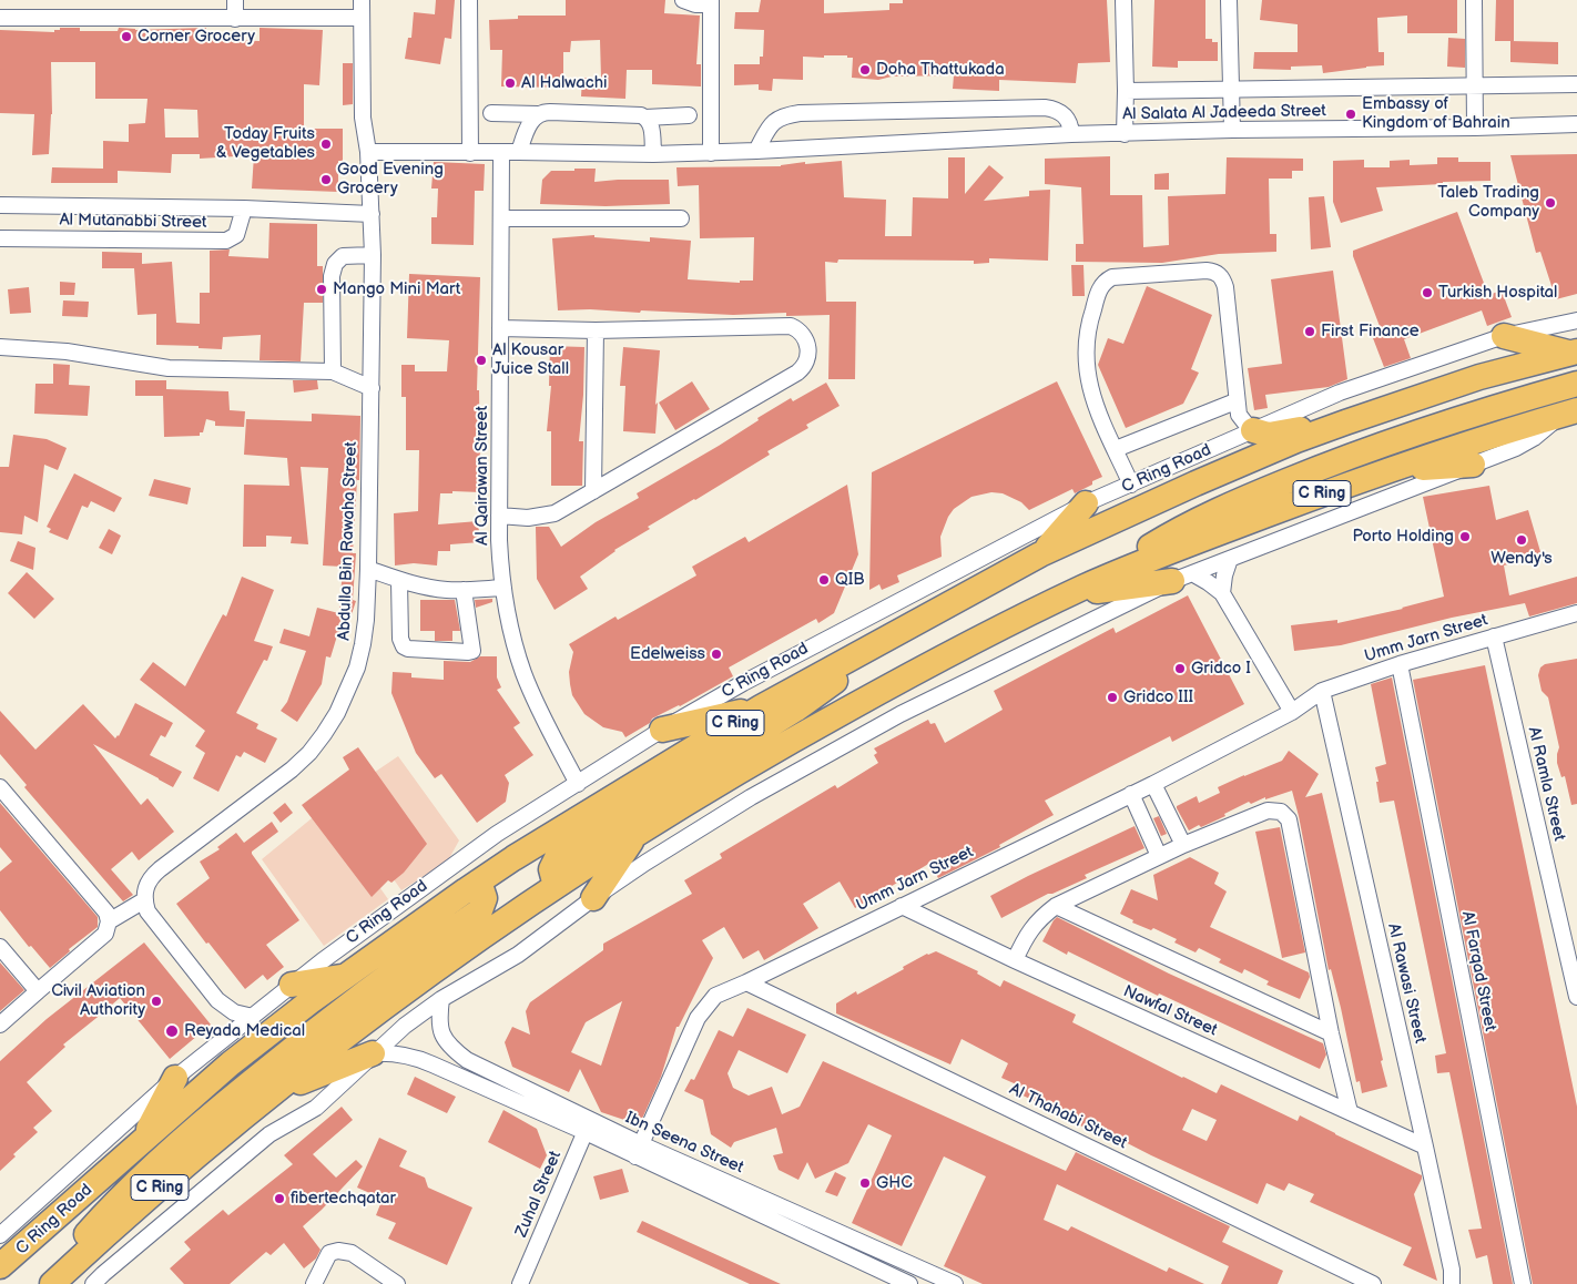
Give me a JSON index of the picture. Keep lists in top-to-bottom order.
{
  "streets": {
    "highway": ["C Ring Road", "C Ring"],
    "street": [
      "Al Salata Al Jadeeda Street",
      "Al Mutanabbi Street",
      "Al Qairawan Street",
      "Abdulla Bin Rawaha Street",
      "Umm Jarn Street",
      "Al Ramla Street",
      "Al Farqad Street",
      "Al Rawasi Street",
      "Nawfal Street",
      "Al Thahabi Street",
      "Ibn Seena Street",
      "Zuhal Street"
    ]
  },
  "crossings": [
    ["Al Salata Al Jadeeda Street", "Al Qairawan Street"],
    ["Al Salata Al Jadeeda Street", "Abdulla Bin Rawaha Street"],
    ["Al Mutanabbi Street", "Abdulla Bin Rawaha Street"],
    ["C Ring Road", "Al Qairawan Street"],
    ["Umm Jarn Street", "Al Ramla Street"],
    ["Umm Jarn Street", "Al Farqad Street"],
    ["Umm Jarn Street", "Al Rawasi Street"],
    ["Umm Jarn Street", "Nawfal Street"],
    ["Umm Jarn Street", "Al Thahabi Street"],
    ["Umm Jarn Street", "Ibn Seena Street"],
    ["Al Rawasi Street", "Nawfal Street"],
    ["Ibn Seena Street", "Zuhal Street"]
  ],
  "places": [
    "Corner Grocery",
    "Doha Thattukada",
    "Al Halwachi",
    "Embassy of Kingdom of Bahrain",
    "Today Fruits & Vegetables",
    "Good Evening Grocery",
    "Taleb Trading Company",
    "Mango Mini Mart",
    "Turkish Hospital",
    "First Finance",
    "Al Kousar Juice Stall",
    "Porto Holding",
    "Wendy's",
    "QIB",
    "Edelweiss",
    "Gridco I",
    "Gridco III",
    "Civil Aviation Authority",
    "Reyada Medical",
    "GHC",
    "fibertechqatar"
  ]
}
